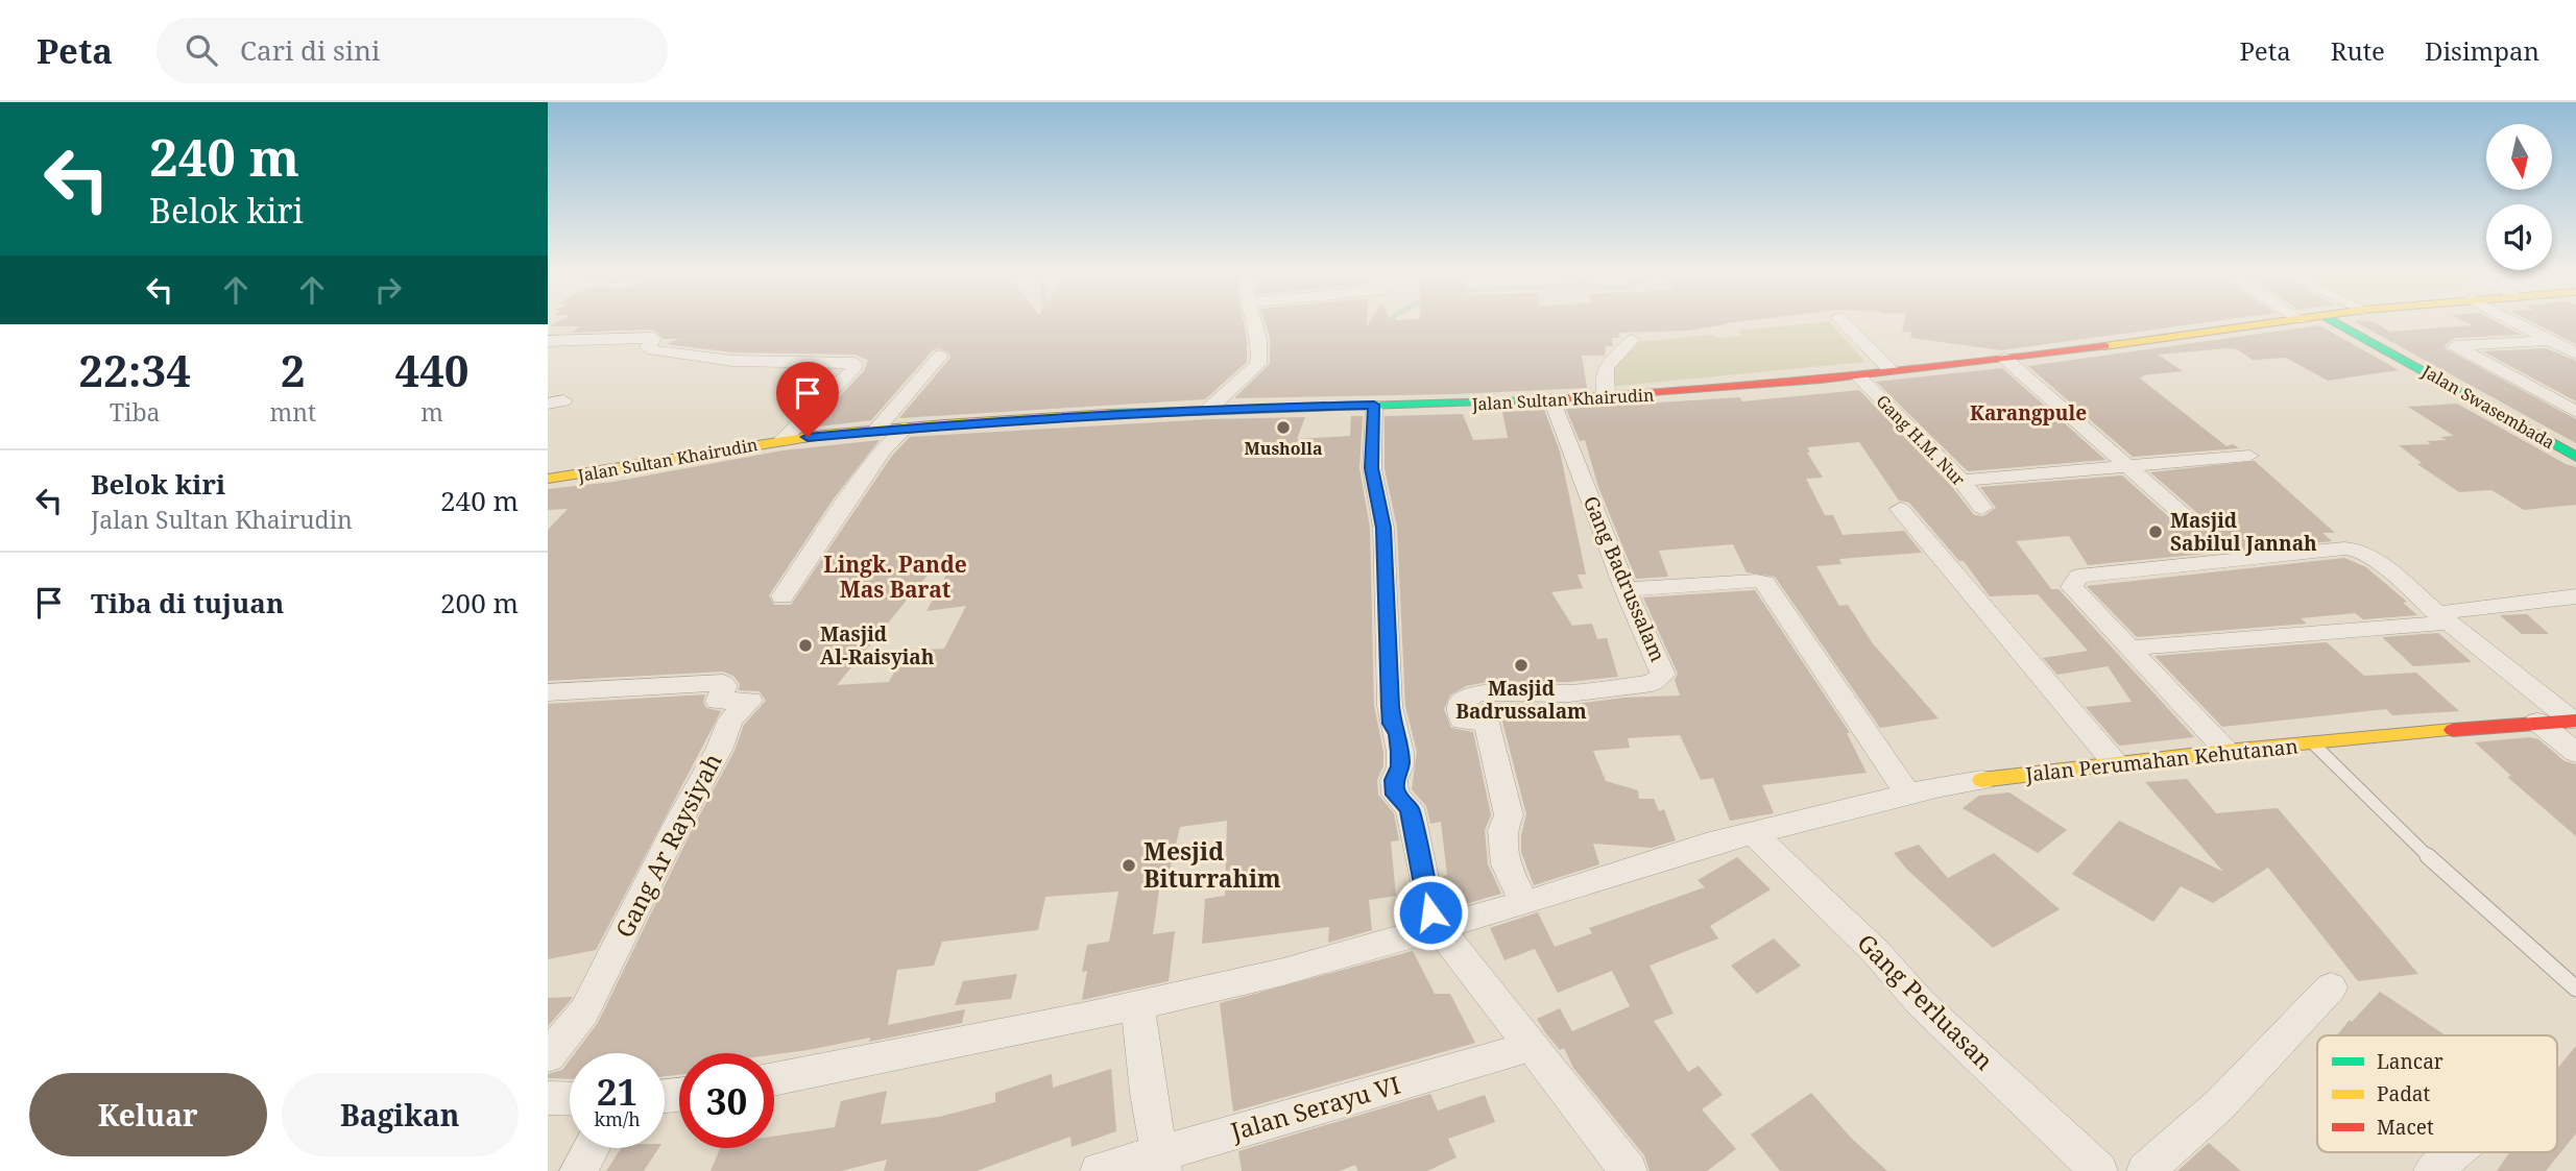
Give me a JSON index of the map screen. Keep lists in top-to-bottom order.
{
  "streets": {
    "main road": ["Jalan Sultan Khairudin", "Jalan Swasembada", "Jalan Perumahan Kehutanan"],
    "street": [
      "Gang H.M. Nur",
      "Gang Badrussalam",
      "Gang Ar Raysiyah",
      "Gang Perluasan",
      "Jalan Serayu VI"
    ]
  },
  "crossings": [
    ["Jalan Sultan Khairudin", "Gang H.M. Nur"],
    ["Jalan Sultan Khairudin", "Gang Badrussalam"],
    ["Gang Badrussalam", "Jalan Perumahan Kehutanan"],
    ["Jalan Perumahan Kehutanan", "Gang Perluasan"]
  ],
  "districts": ["Karangpule", "Lingk. Pande Mas Barat"],
  "places": [
    "Musholla",
    "Masjid Sabilul Jannah",
    "Masjid Al-Raisyiah",
    "Masjid Badrussalam",
    "Mesjid Biturrahim"
  ],
  "legend": ["Lancar", "Padat", "Macet"],
  "north": "bottom",
  "page": {
    "header": "Peta",
    "search": "Cari di sini",
    "nav": ["Peta", "Rute", "Disimpan"],
    "turn": ["240 m", "Belok kiri"],
    "eta": [
      "22:34",
      "Tiba",
      "2",
      "mnt",
      "440",
      "m"
    ],
    "list": [
      {
        "name": "Belok kiri",
        "note": "Jalan Sultan Khairudin",
        "value": "240 m"
      },
      {
        "name": "Tiba di tujuan",
        "value": "200 m"
      }
    ],
    "speed": "21 km/h",
    "limit": "30",
    "buttons": ["Keluar", "Bagikan"]
  }
}
